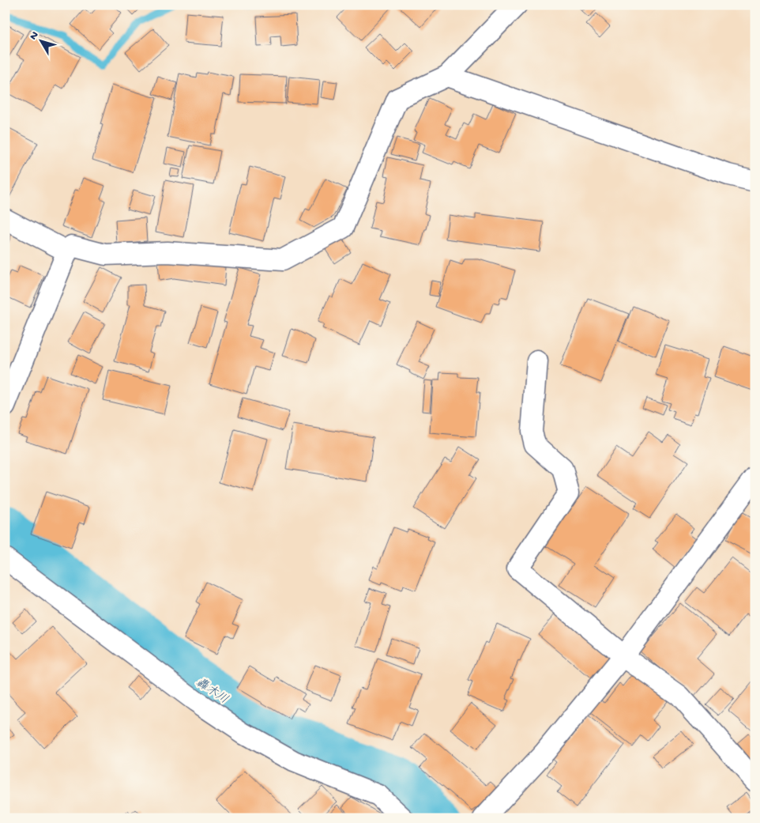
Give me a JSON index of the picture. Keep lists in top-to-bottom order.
{
  "water": ["轟木川"],
  "north": "top left"
}
